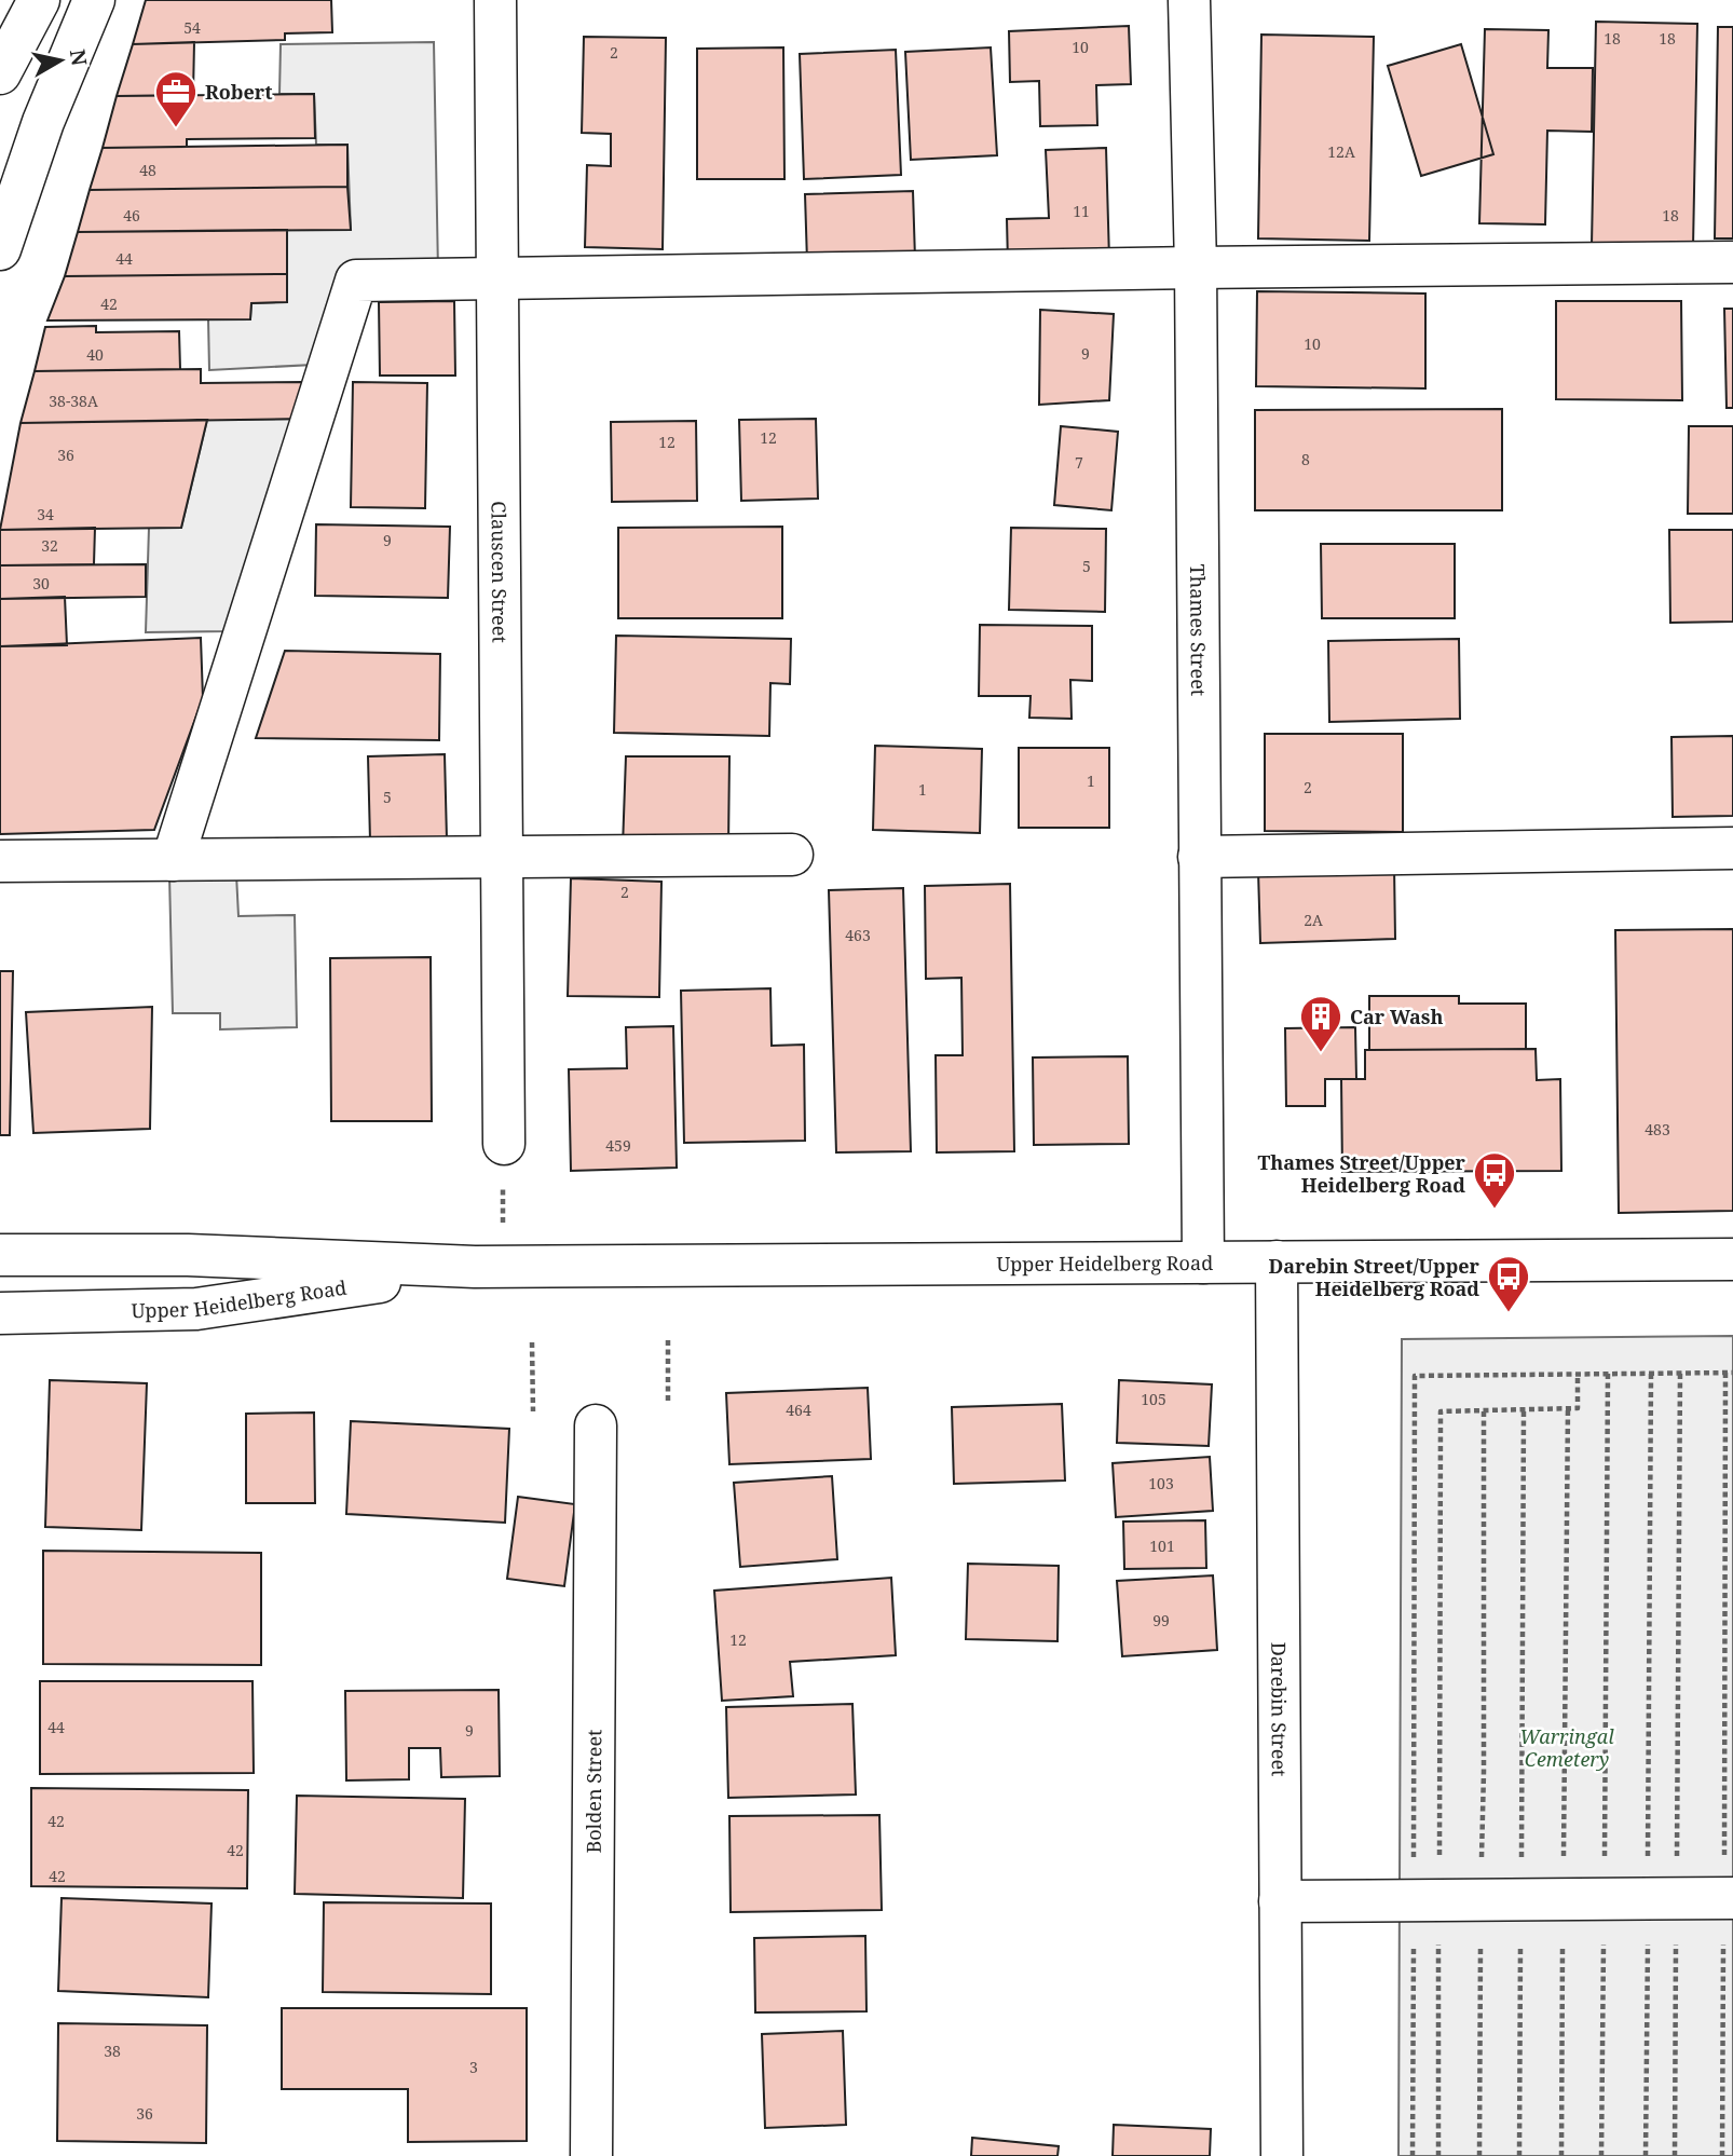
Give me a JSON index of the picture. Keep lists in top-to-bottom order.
{
  "streets": {
    "main road": [
      "Clauscen Street",
      "Thames Street",
      "Upper Heidelberg Road",
      "Darebin Street",
      "Bolden Street"
    ]
  },
  "crossings": [
    ["Thames Street", "Upper Heidelberg Road"],
    ["Upper Heidelberg Road", "Darebin Street"]
  ],
  "parks": ["Warringal Cemetery"],
  "places": {
    "office": ["Robert"],
    "building": ["Car Wash"],
    "bus stop": ["Thames Street/Upper Heidelberg Road", "Darebin Street/Upper Heidelberg Road"]
  },
  "house_numbers": [
    "54",
    "18",
    "18",
    "10",
    "2",
    "12A",
    "48",
    "11",
    "46",
    "18",
    "44",
    "42",
    "10",
    "9",
    "40",
    "38-38A",
    "12",
    "12",
    "36",
    "8",
    "7",
    "34",
    "9",
    "32",
    "5",
    "30",
    "1",
    "2",
    "1",
    "5",
    "2",
    "2A",
    "463",
    "483",
    "459",
    "105",
    "464",
    "103",
    "101",
    "99",
    "12",
    "44",
    "9",
    "42",
    "42",
    "42",
    "38",
    "3",
    "36"
  ],
  "north": "right"
}
